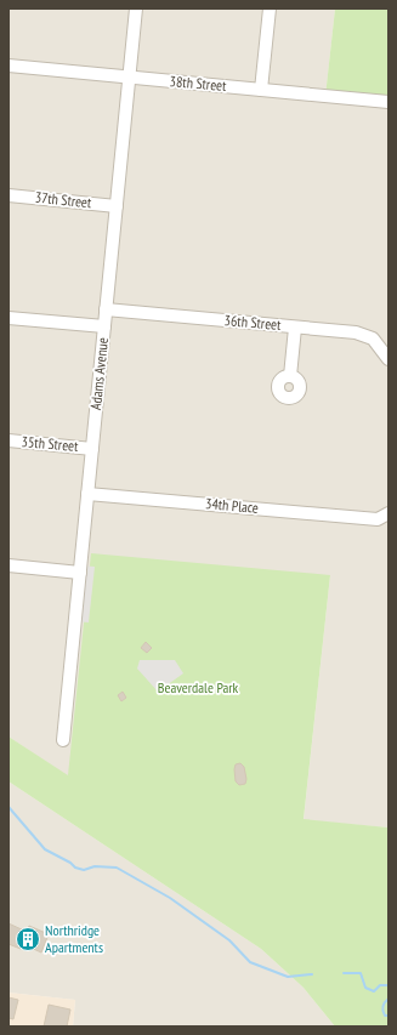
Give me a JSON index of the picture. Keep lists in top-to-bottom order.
{
  "streets": {
    "street": [
      "38th Street",
      "37th Street",
      "36th Street",
      "Adams Avenue",
      "35th Street",
      "34th Place"
    ]
  },
  "crossings": [
    ["38th Street", "Adams Avenue"],
    ["37th Street", "Adams Avenue"],
    ["36th Street", "Adams Avenue"],
    ["Adams Avenue", "35th Street"],
    ["Adams Avenue", "34th Place"]
  ],
  "parks": ["Beaverdale Park"],
  "places": {
    "building": ["Northridge Apartments"]
  }
}
